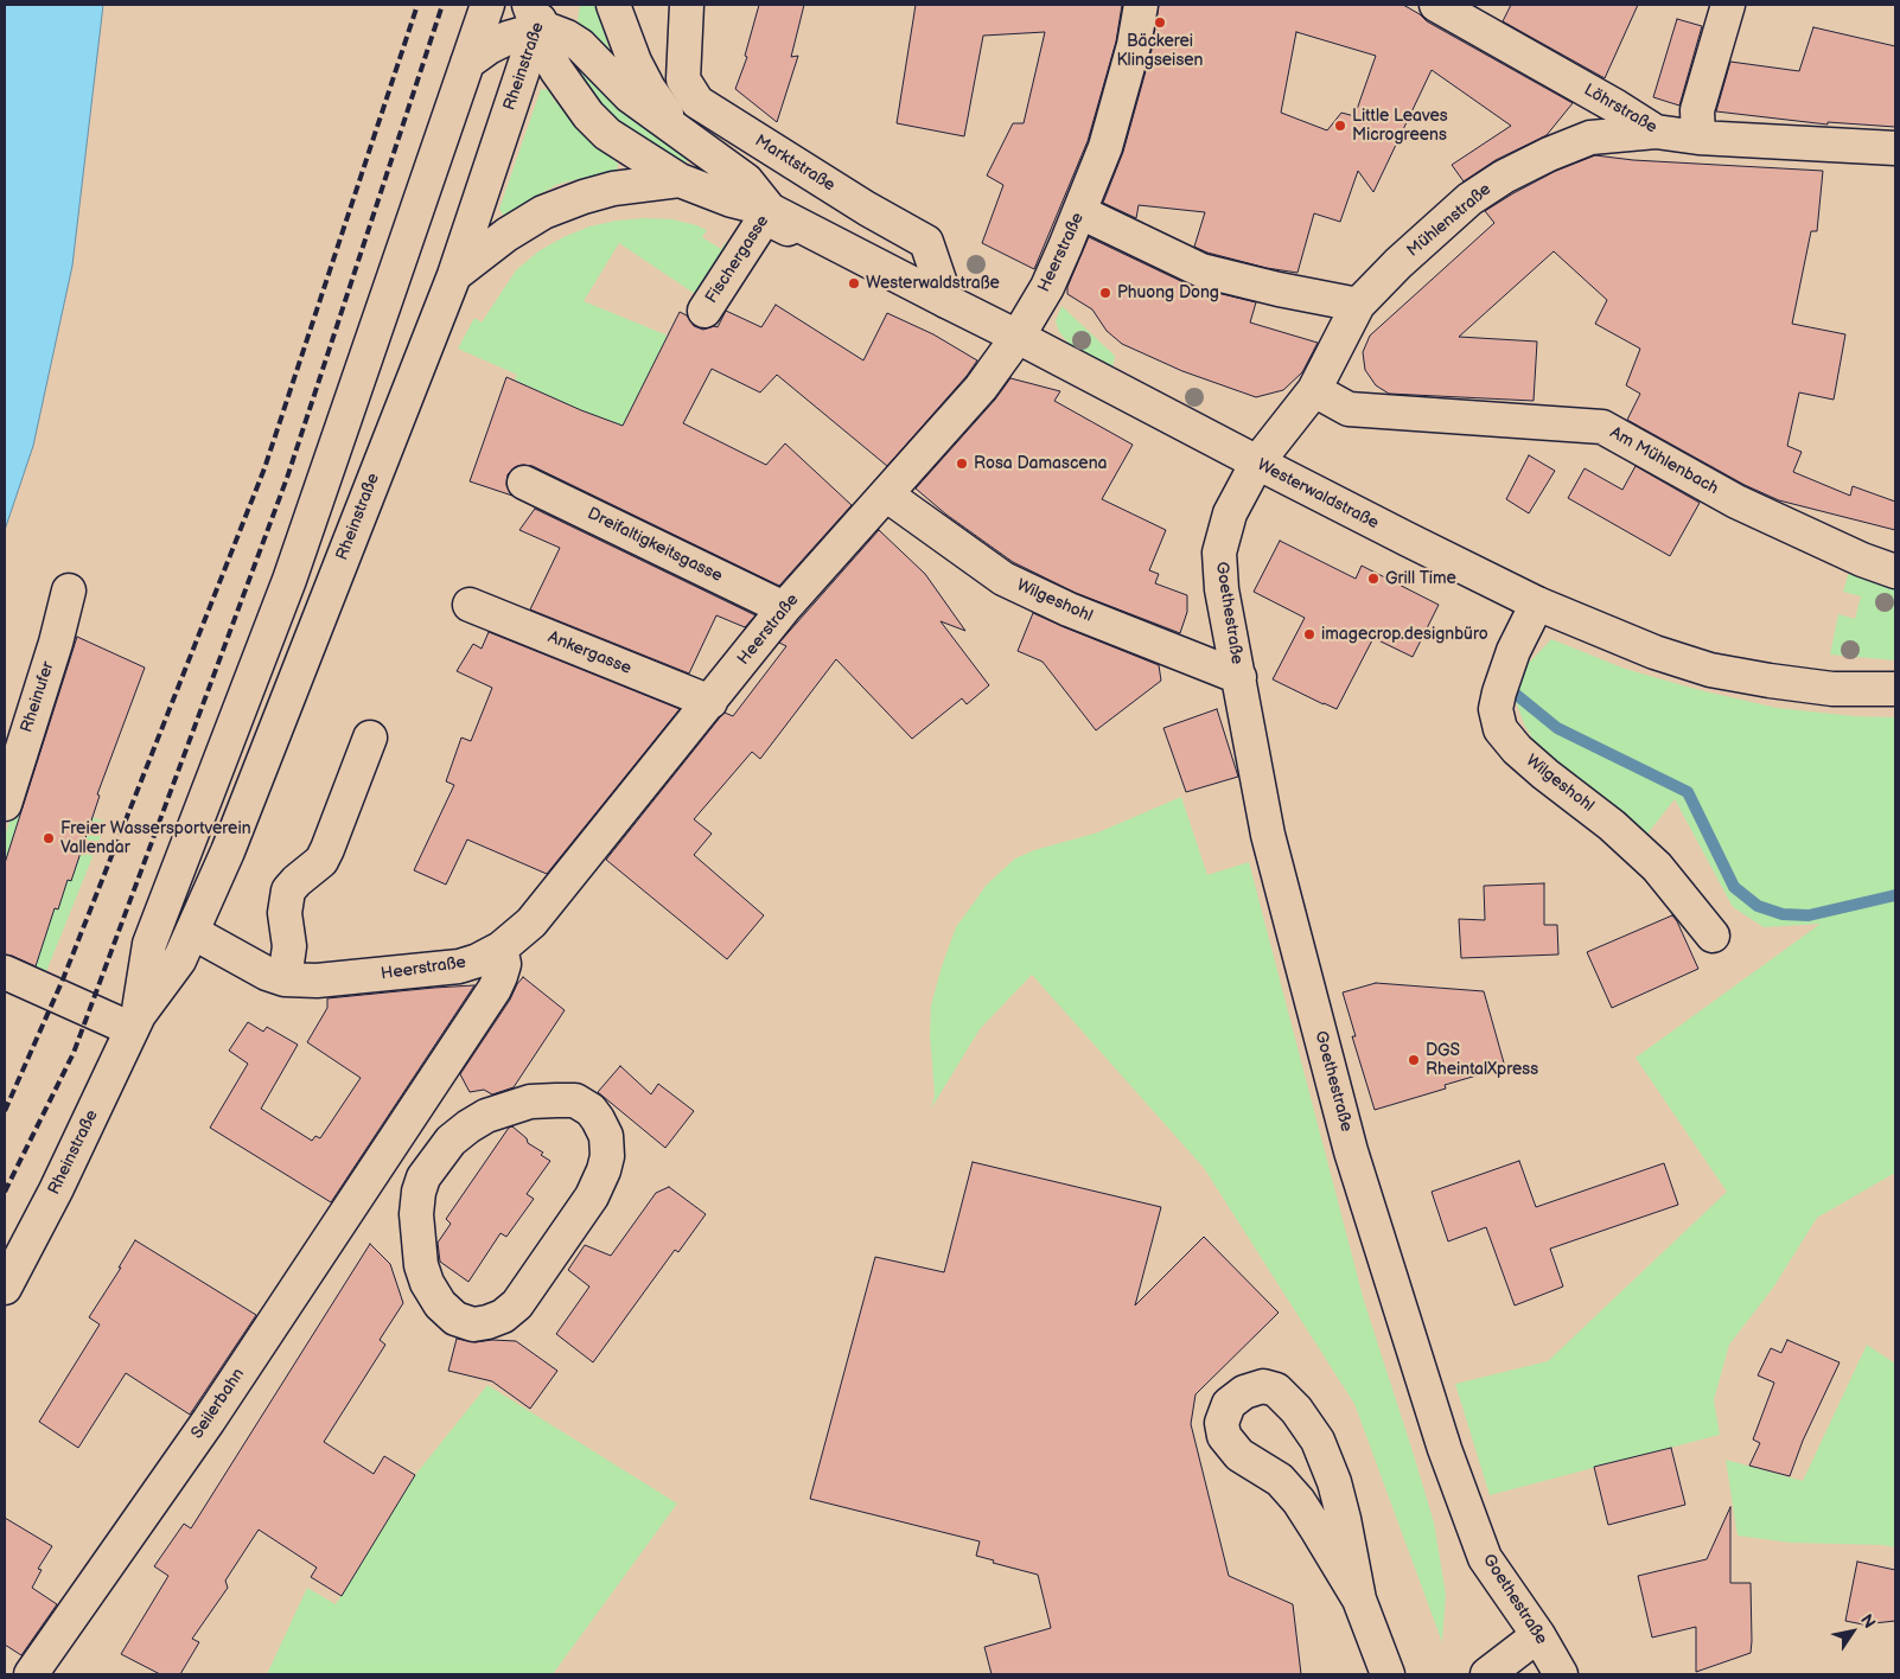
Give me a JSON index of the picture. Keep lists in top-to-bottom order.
{
  "streets": {
    "street": [
      "Rheinstraße",
      "Löhrstraße",
      "Marktstraße",
      "Mühlenstraße",
      "Heerstraße",
      "Fischergasse",
      "Am Mühlenbach",
      "Westerwaldstraße",
      "Dreifaltigkeitsgasse",
      "Wilgeshohl",
      "Goethestraße",
      "Ankergasse",
      "Rheinufer",
      "Seilerbahn"
    ]
  },
  "crossings": [
    ["Rheinstraße", "Heerstraße"],
    ["Rheinstraße", "Westerwaldstraße"],
    ["Löhrstraße", "Mühlenstraße"],
    ["Marktstraße", "Westerwaldstraße"],
    ["Mühlenstraße", "Am Mühlenbach"],
    ["Mühlenstraße", "Westerwaldstraße"],
    ["Mühlenstraße", "Goethestraße"],
    ["Heerstraße", "Westerwaldstraße"],
    ["Heerstraße", "Dreifaltigkeitsgasse"],
    ["Heerstraße", "Wilgeshohl"],
    ["Heerstraße", "Ankergasse"],
    ["Heerstraße", "Seilerbahn"],
    ["Fischergasse", "Westerwaldstraße"],
    ["Westerwaldstraße", "Wilgeshohl"],
    ["Westerwaldstraße", "Goethestraße"],
    ["Wilgeshohl", "Goethestraße"]
  ],
  "places": [
    "Bäckerei Klingseisen",
    "Little Leaves Microgreens",
    "Westerwaldstraße",
    "Phuong Dong",
    "Rosa Damascena",
    "Grill Time",
    "imagecrop.designbüro",
    "Freier Wassersportverein Vallendar",
    "DGS RheintalXpress"
  ],
  "north": "top right"
}
